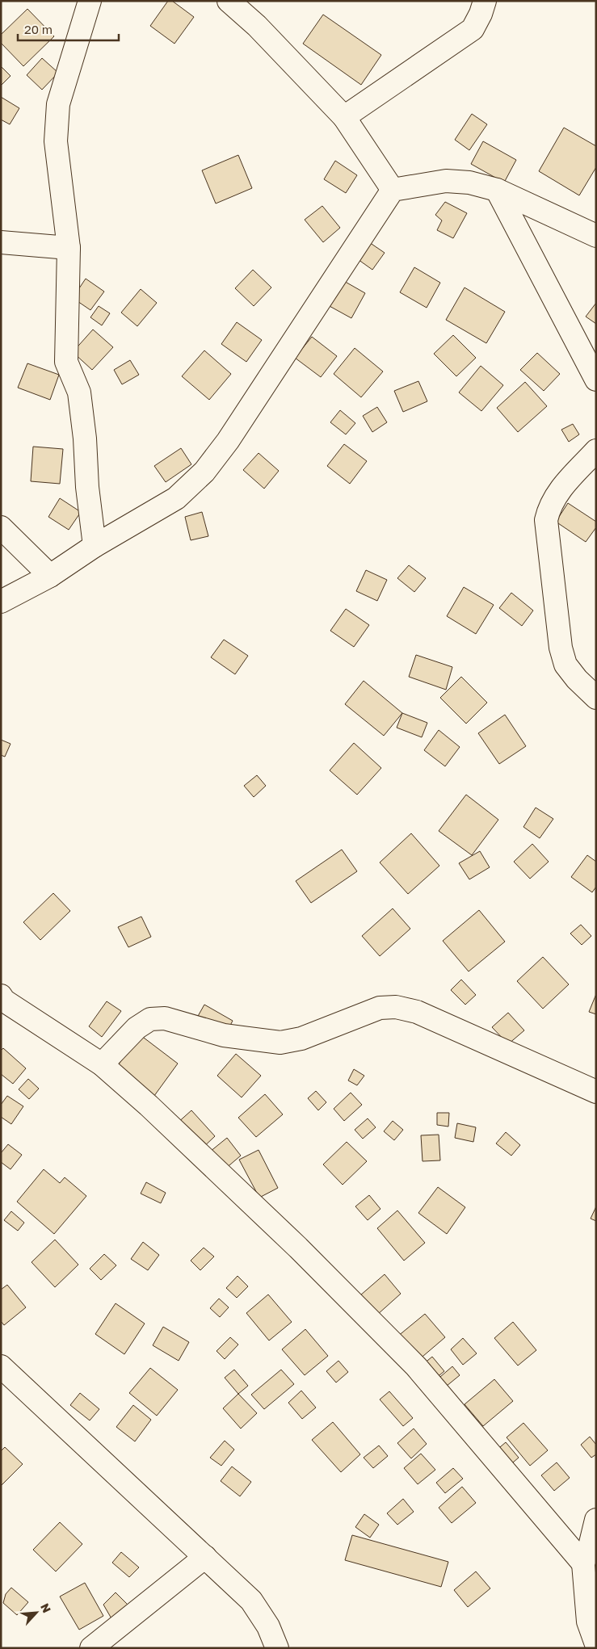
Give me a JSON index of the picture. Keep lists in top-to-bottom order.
{
  "scale_bar": "20 m",
  "north": "top right"
}
